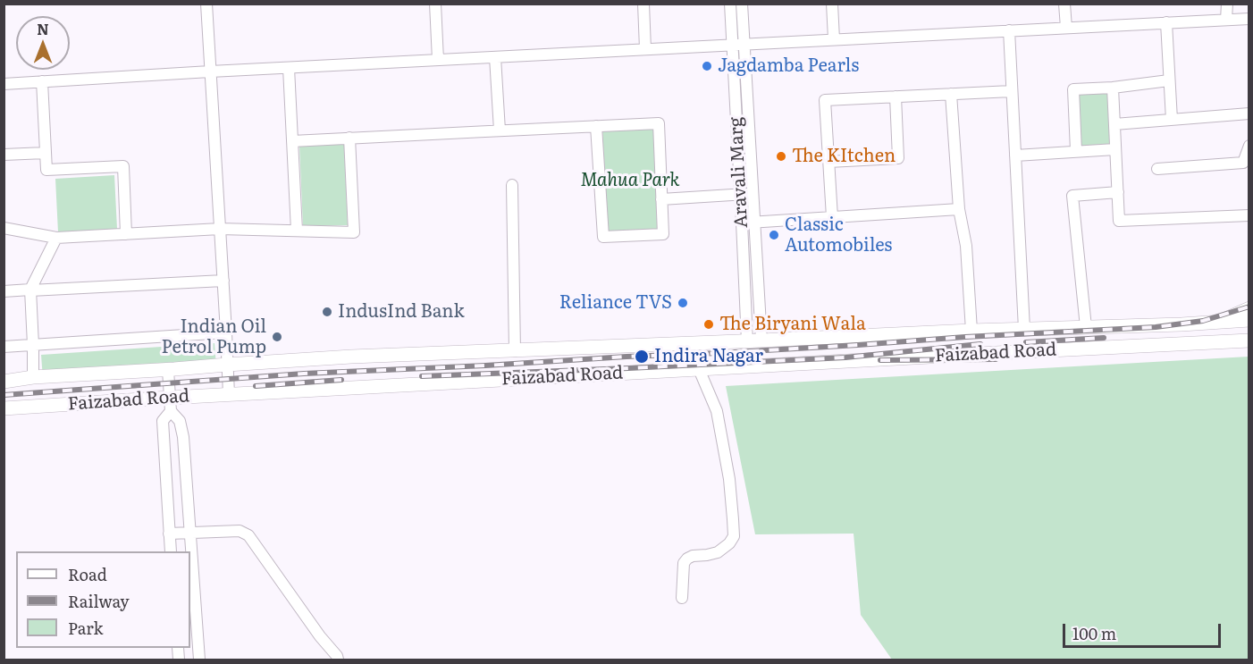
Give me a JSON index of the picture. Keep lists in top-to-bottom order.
{
  "streets": {
    "main road": ["Faizabad Road"],
    "street": ["Aravali Marg"]
  },
  "crossings": [
    ["Aravali Marg", "Faizabad Road"]
  ],
  "parks": ["Mahua Park"],
  "places": [
    "Jagdamba Pearls",
    "The KItchen",
    "Classic Automobiles",
    "Reliance TVS",
    "IndusInd Bank",
    "The Biryani Wala",
    "Indian Oil Petrol Pump",
    "Indira Nagar"
  ],
  "legend": ["Road", "Railway", "Park"],
  "scale_bar": "100 m",
  "north": "top"
}
